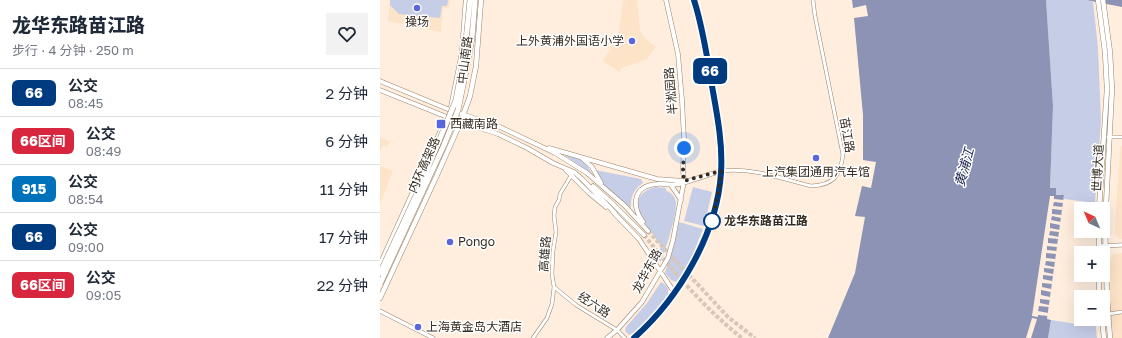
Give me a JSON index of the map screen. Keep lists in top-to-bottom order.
{
  "streets": {
    "highway": ["内环高架路"],
    "main road": [
      "中山南路",
      "半淞园路",
      "世博大道",
      "龙华东路"
    ],
    "street": ["苗江路", "高雄路", "经六路"]
  },
  "crossings": [
    ["半淞园路", "龙华东路"],
    ["高雄路", "经六路"],
    ["龙华东路", "经六路"]
  ],
  "water": ["黄浦江"],
  "places": {
    "other": [
      "操场",
      "上外黄浦外国语小学",
      "上汽集团通用汽车馆",
      "龙华东路苗江路",
      "Pongo",
      "上海黄金岛大酒店"
    ],
    "transit": ["西藏南路"]
  },
  "lines": ["bus line 66"],
  "north": "top left",
  "page": {
    "heading": ["龙华东路苗江路", "步行 · 4 分钟 · 250 m"],
    "on_map": "66",
    "list": [
      {
        "mark": "66",
        "name": "公交",
        "note": "08:45",
        "value": "2 分钟"
      },
      {
        "mark": "66区间",
        "name": "公交",
        "note": "08:49",
        "value": "6 分钟"
      },
      {
        "mark": "915",
        "name": "公交",
        "note": "08:54",
        "value": "11 分钟"
      },
      {
        "mark": "66",
        "name": "公交",
        "note": "09:00",
        "value": "17 分钟"
      },
      {
        "mark": "66区间",
        "name": "公交",
        "note": "09:05",
        "value": "22 分钟"
      }
    ],
    "map_buttons": ["+", "−"]
  }
}
